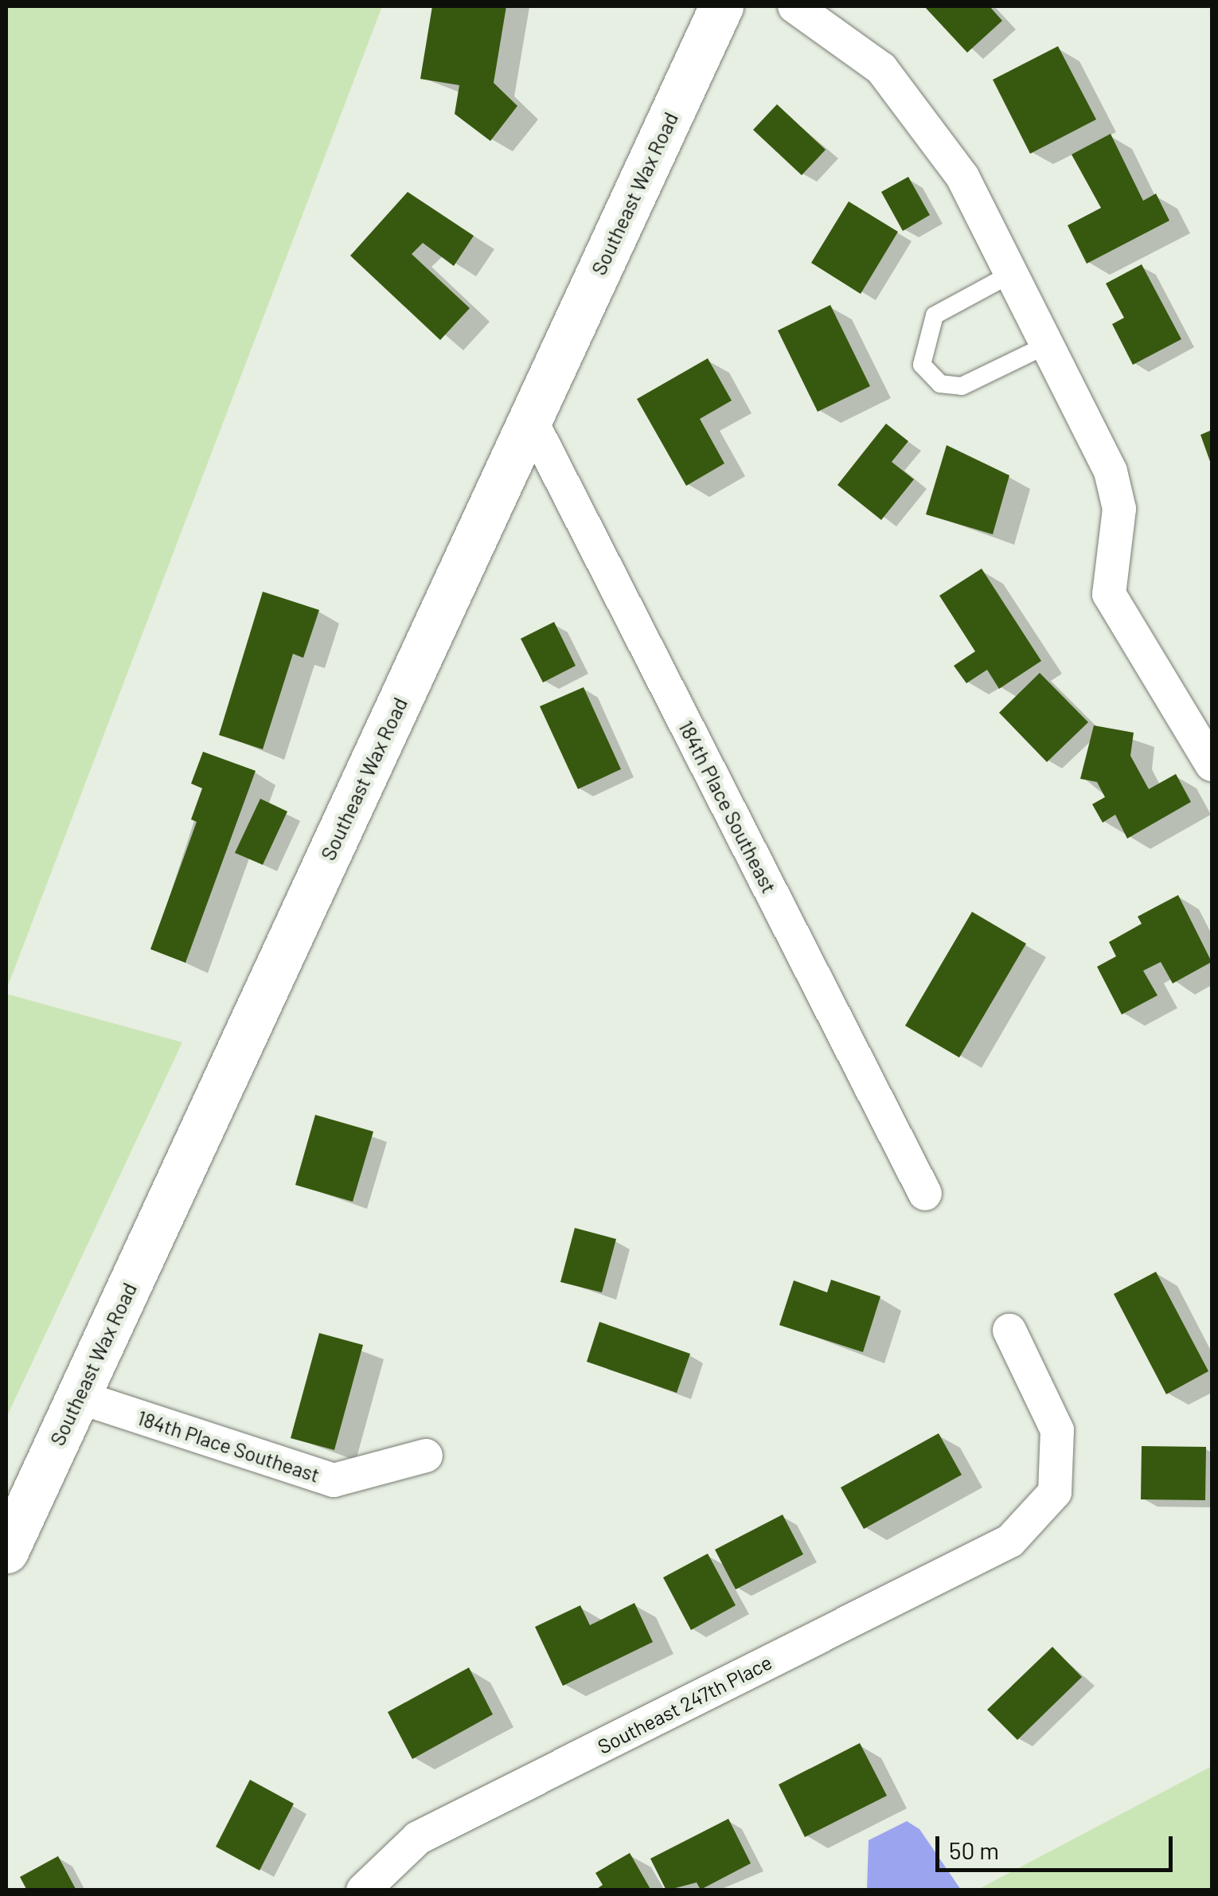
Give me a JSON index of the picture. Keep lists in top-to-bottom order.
{
  "streets": {
    "street": ["Southeast Wax Road", "184th Place Southeast", "Southeast 247th Place"]
  },
  "crossings": [
    ["Southeast Wax Road", "184th Place Southeast"]
  ],
  "scale_bar": "50 m"
}
